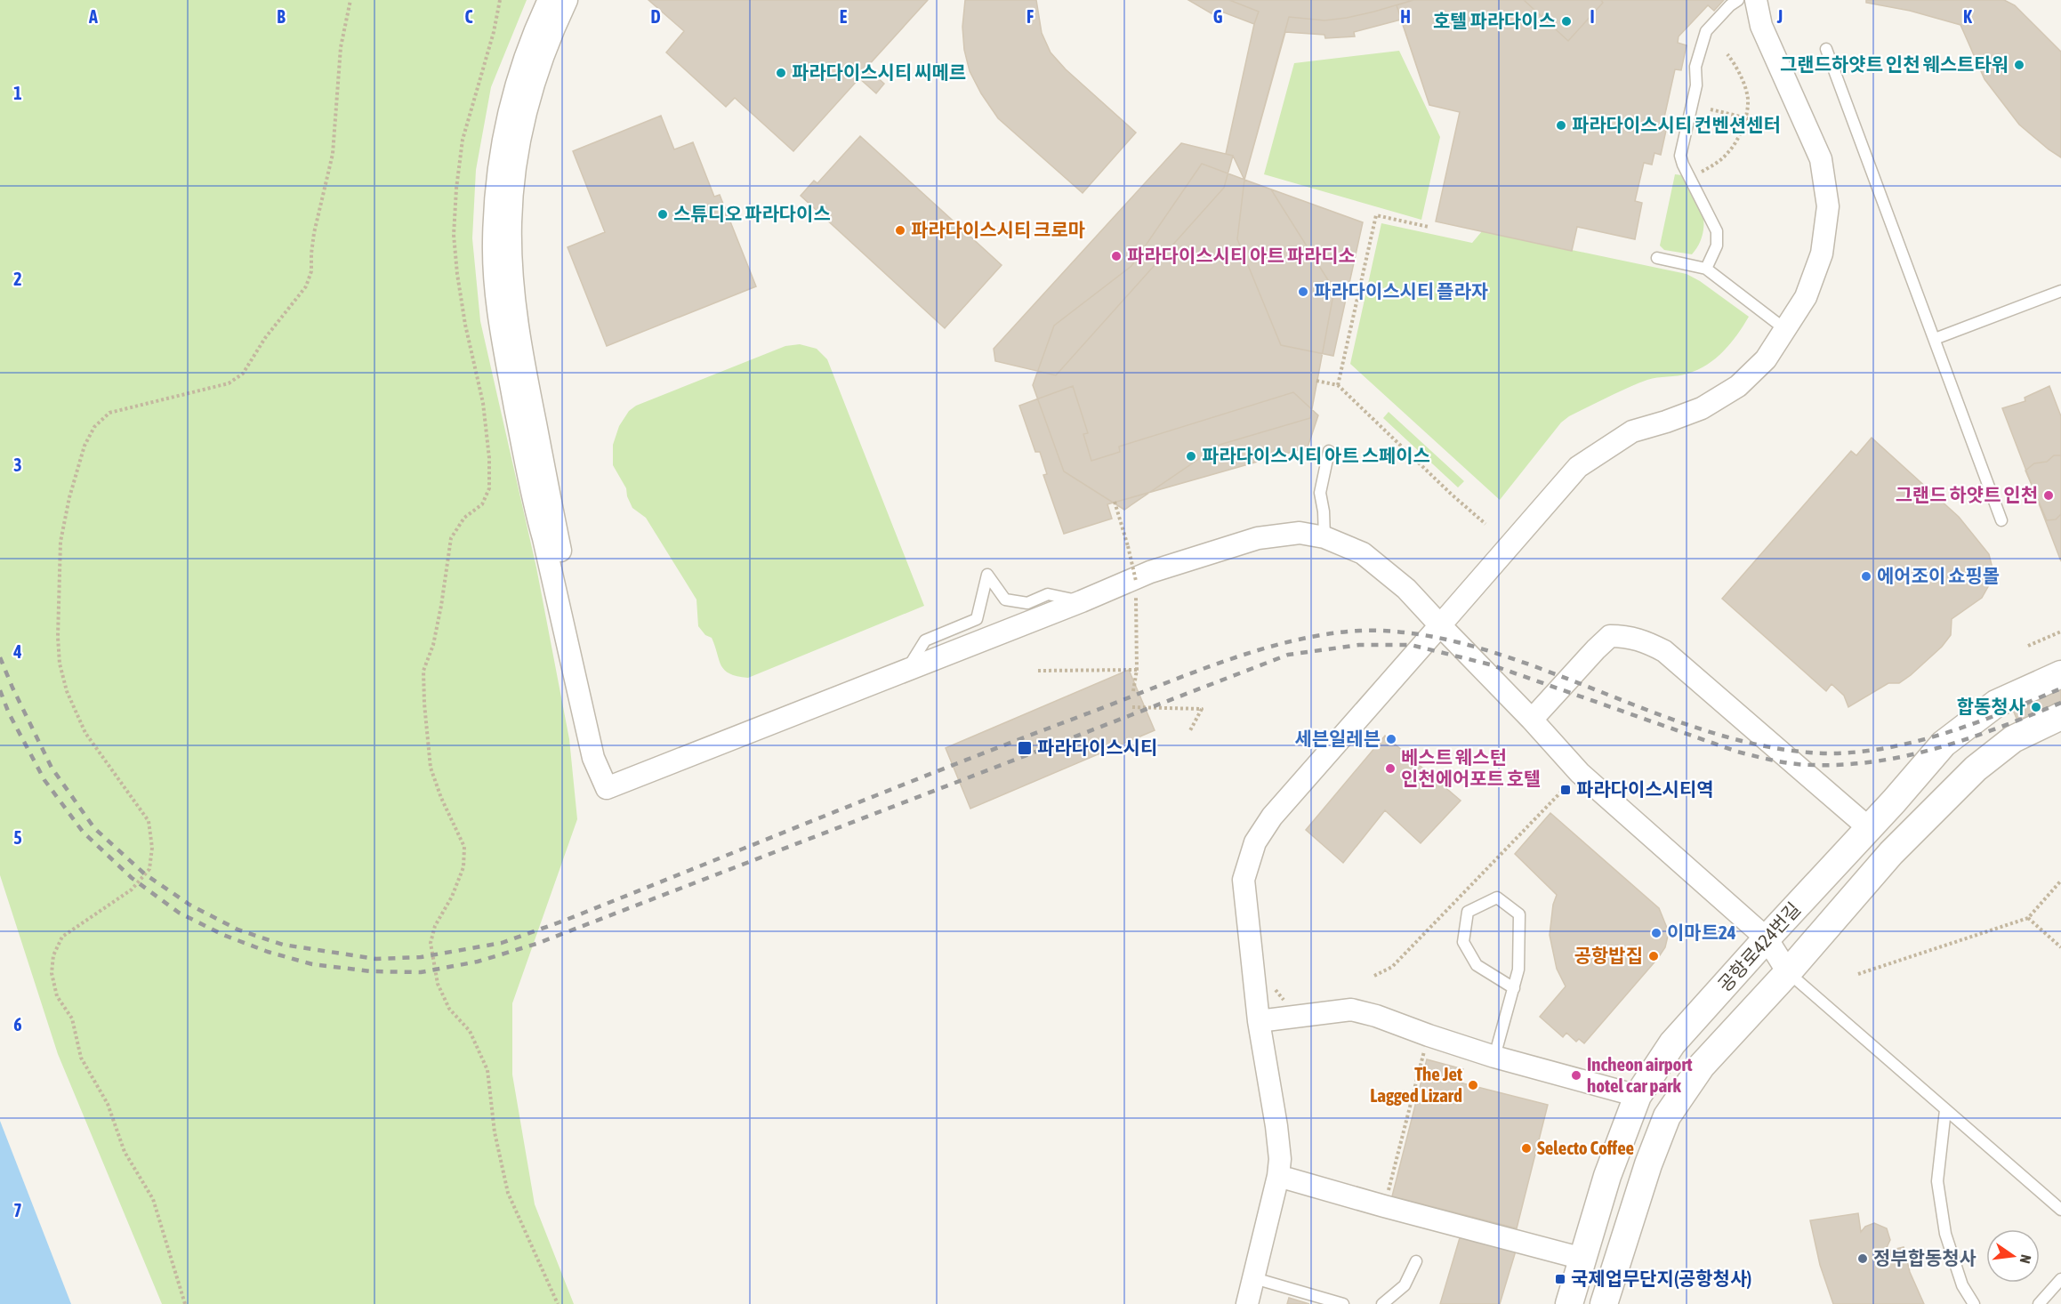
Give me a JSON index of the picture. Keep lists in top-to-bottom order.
{
  "streets": {
    "street": ["공항로424번길"]
  },
  "places": {
    "other": [
      "호텔 파라다이스",
      "그랜드하얏트 인천 웨스트타워",
      "파라다이스시티 씨메르",
      "파라다이스시티 컨벤션센터",
      "스튜디오 파라다이스",
      "파라다이스시티 크로마",
      "파라다이스시티 아트 파라디소",
      "파라다이스시티 플라자",
      "파라다이스시티 아트 스페이스",
      "그랜드 하얏트 인천",
      "에어조이 쇼핑몰",
      "합동청사",
      "세븐일레븐",
      "베스트 웨스턴 인천에어포트 호텔",
      "이마트24",
      "공항밥집",
      "Incheon airport hotel car park",
      "The Jet Lagged Lizard",
      "Selecto Coffee",
      "정부합동청사"
    ],
    "transit": ["파라다이스시티", "파라다이스시티역", "국제업무단지(공항청사)"]
  },
  "north": "right",
  "grid": {
    "columns": [
      "A",
      "B",
      "C",
      "D",
      "E",
      "F",
      "G",
      "H",
      "I",
      "J",
      "K"
    ],
    "rows": [
      "1",
      "2",
      "3",
      "4",
      "5",
      "6",
      "7"
    ]
  }
}
